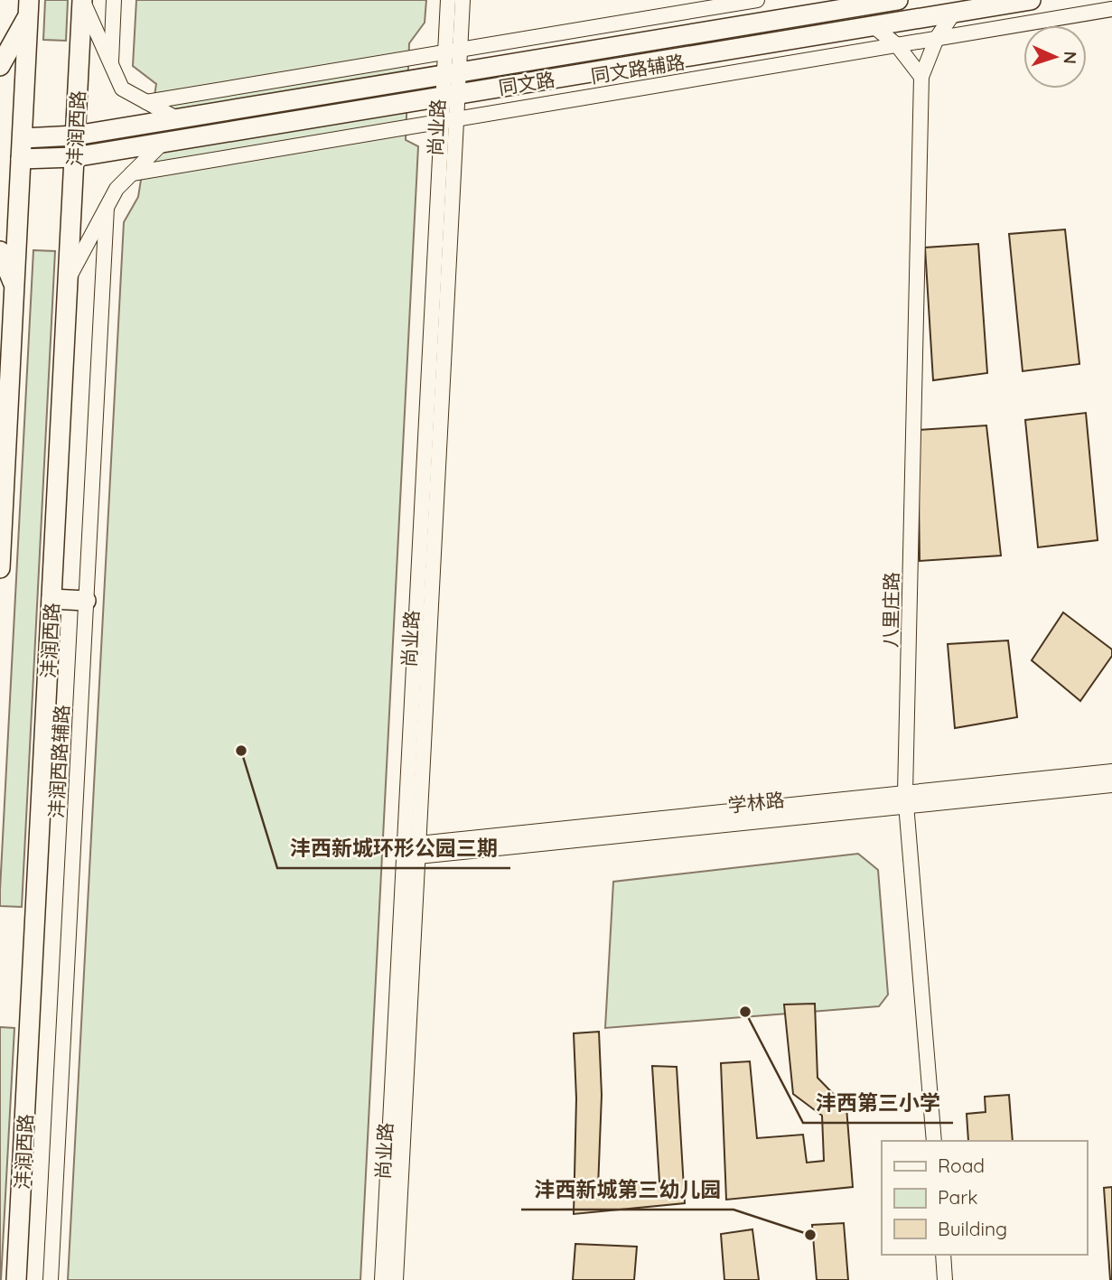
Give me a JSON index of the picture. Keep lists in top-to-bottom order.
{
  "streets": {
    "main road": ["同文路", "沣润西路"],
    "street": [
      "同文路辅路",
      "尚业路",
      "八里庄路",
      "沣润西路辅路",
      "学林路"
    ]
  },
  "crossings": [
    ["同文路辅路", "尚业路"],
    ["同文路", "尚业路"],
    ["同文路", "沣润西路"],
    ["尚业路", "学林路"],
    ["八里庄路", "学林路"]
  ],
  "places": ["沣西新城环形公园三期", "沣西第三小学", "沣西新城第三幼儿园"],
  "legend": ["Road", "Park", "Building"],
  "north": "right"
}
